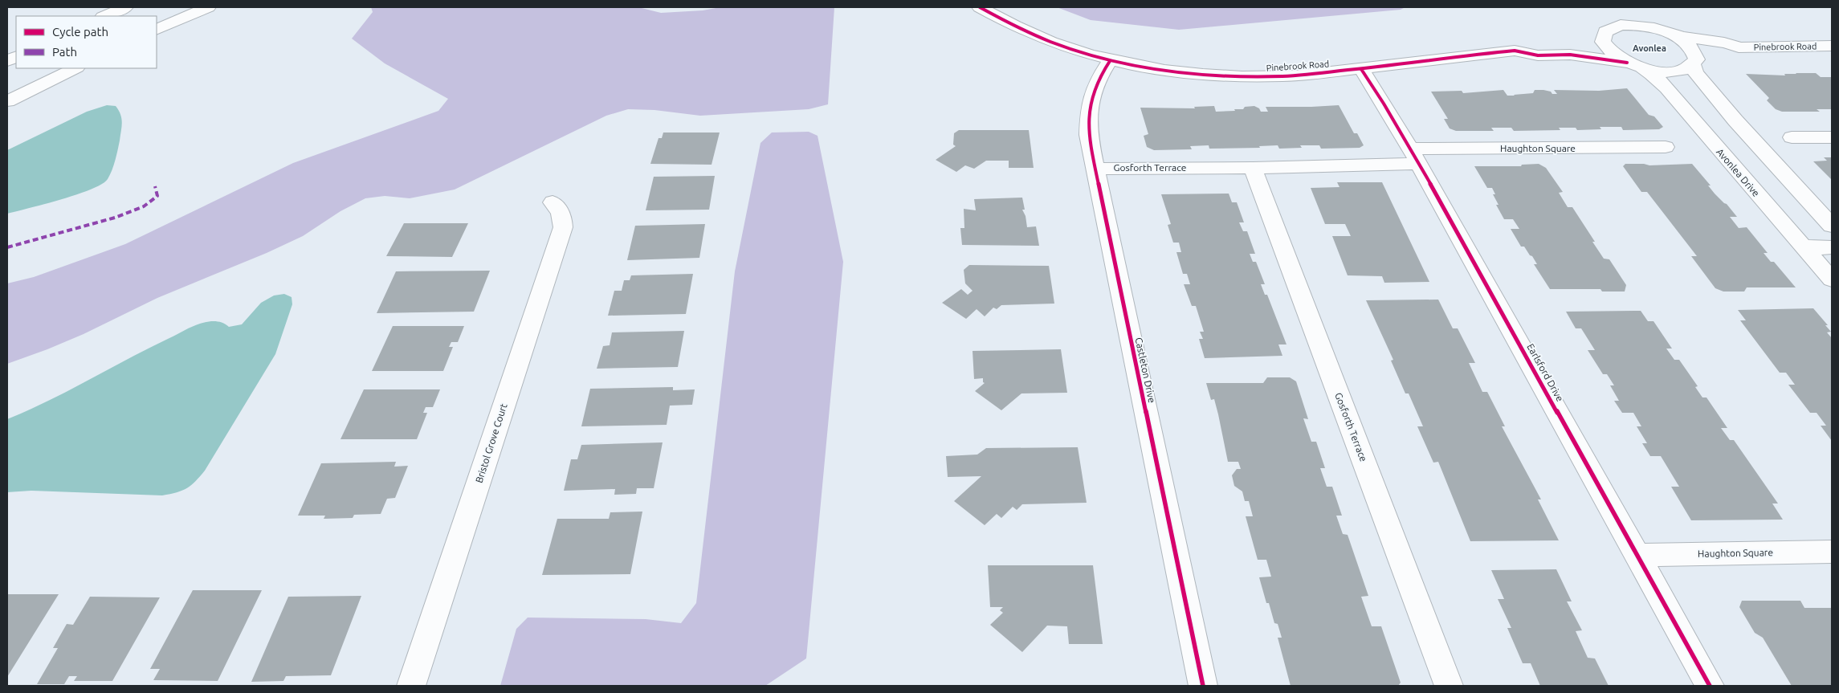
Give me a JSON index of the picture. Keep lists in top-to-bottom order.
{
  "streets": {
    "street": [
      "Pinebrook Road",
      "Haughton Square",
      "Gosforth Terrace",
      "Avonlea Drive",
      "Castleton Drive",
      "Earlsford Drive",
      "Bristol Grove Court"
    ]
  },
  "crossings": [
    ["Pinebrook Road", "Avonlea Drive"],
    ["Pinebrook Road", "Castleton Drive"],
    ["Pinebrook Road", "Earlsford Drive"],
    ["Haughton Square", "Gosforth Terrace"],
    ["Haughton Square", "Earlsford Drive"],
    ["Gosforth Terrace", "Castleton Drive"],
    ["Gosforth Terrace", "Earlsford Drive"]
  ],
  "districts": ["Avonlea"],
  "legend": ["Cycle path", "Path"]
}
